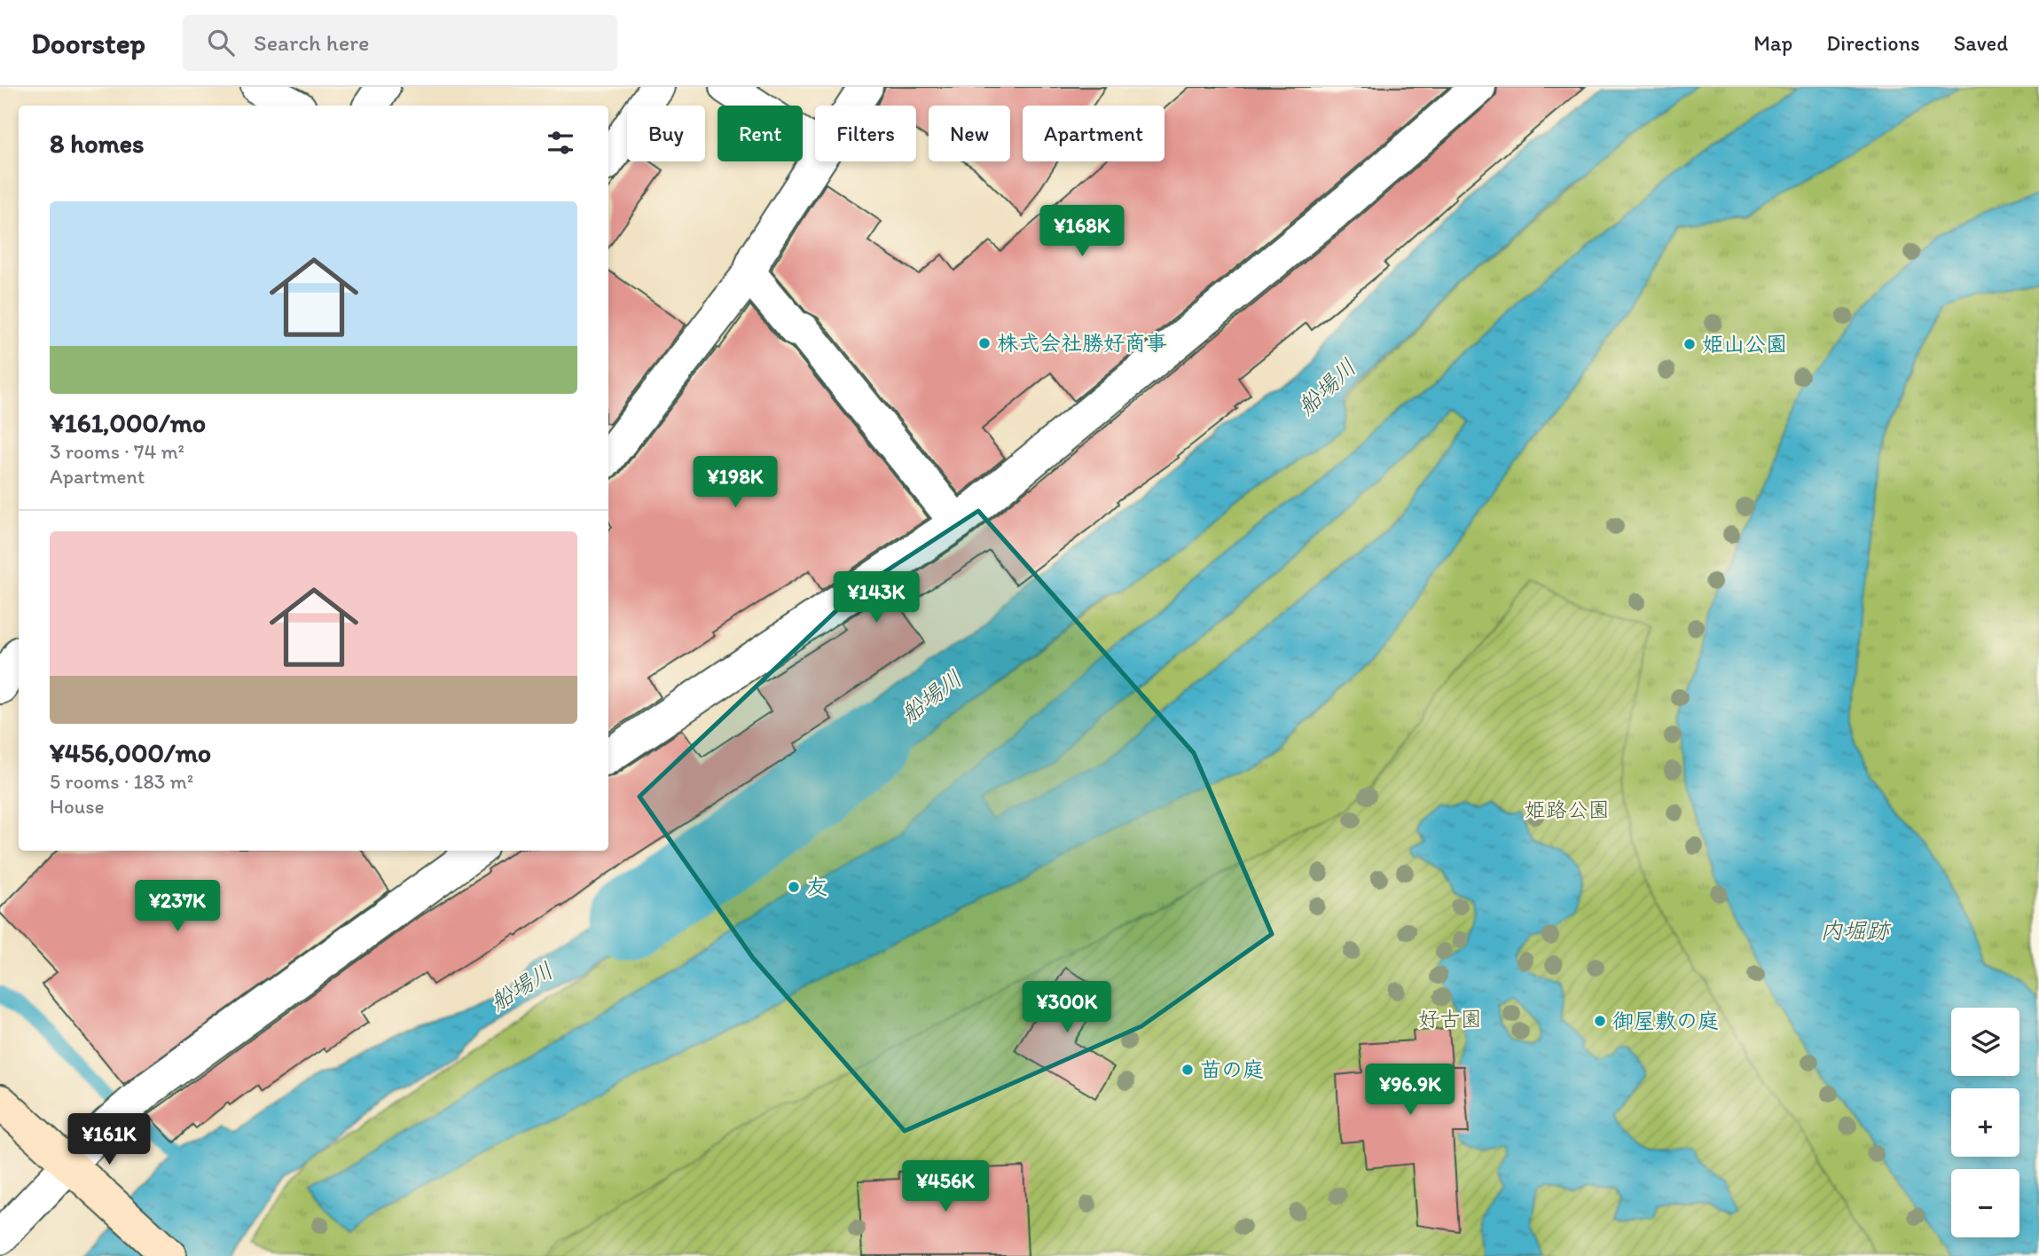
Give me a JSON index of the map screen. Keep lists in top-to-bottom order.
{
  "water": ["船場川", "内堀跡"],
  "parks": ["姫路公園", "好古園"],
  "places": [
    "株式会社勝好商事",
    "姫山公園",
    "友",
    "御屋敷の庭",
    "苗の庭"
  ],
  "page": {
    "header": "Doorstep",
    "search": "Search here",
    "nav": ["Map", "Directions", "Saved"],
    "chip": [
      "Buy",
      "Rent",
      "Filters",
      "New",
      "Apartment"
    ],
    "heading": "8 homes",
    "list": [
      {
        "name": "¥161,000/mo",
        "note": "3 rooms · 74 m² · Apartment"
      },
      {
        "name": "¥456,000/mo",
        "note": "5 rooms · 183 m² · House"
      }
    ],
    "price": [
      "¥168K",
      "¥198K",
      "¥143K",
      "¥237K",
      "¥300K",
      "¥96.9K",
      "¥161K",
      "¥456K"
    ],
    "map_buttons": ["+", "−"]
  }
}
